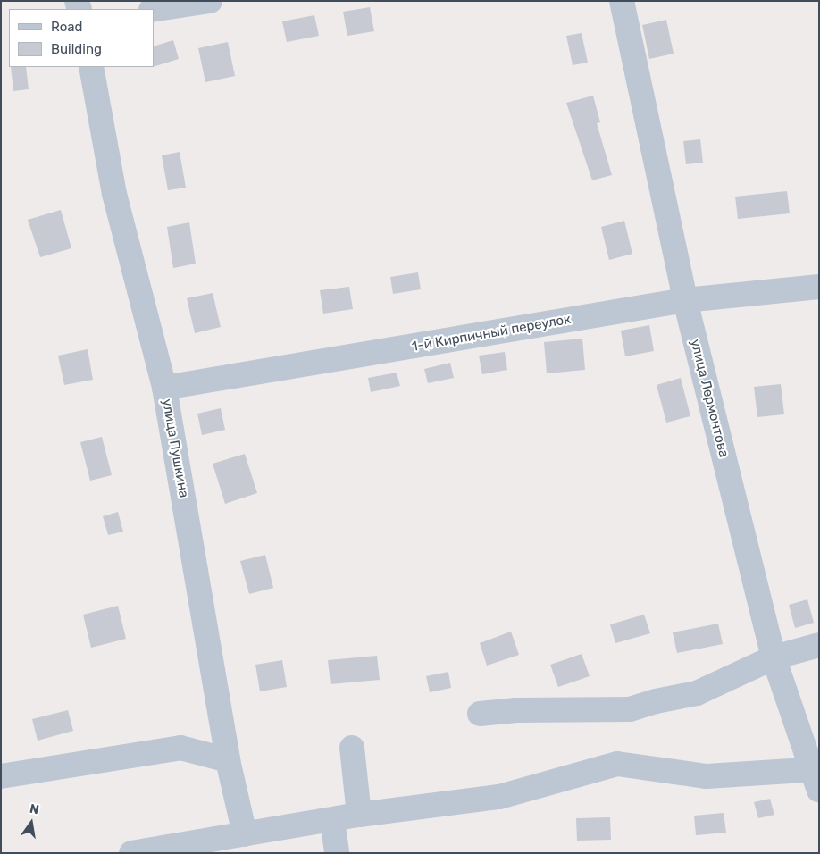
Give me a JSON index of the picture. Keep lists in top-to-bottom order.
{
  "streets": {
    "street": ["1-й Кирпичный переулок", "улица Лермонтова", "улица Пушкина"]
  },
  "crossings": [
    ["1-й Кирпичный переулок", "улица Лермонтова"],
    ["1-й Кирпичный переулок", "улица Пушкина"]
  ],
  "legend": ["Road", "Building"],
  "north": "top"
}
